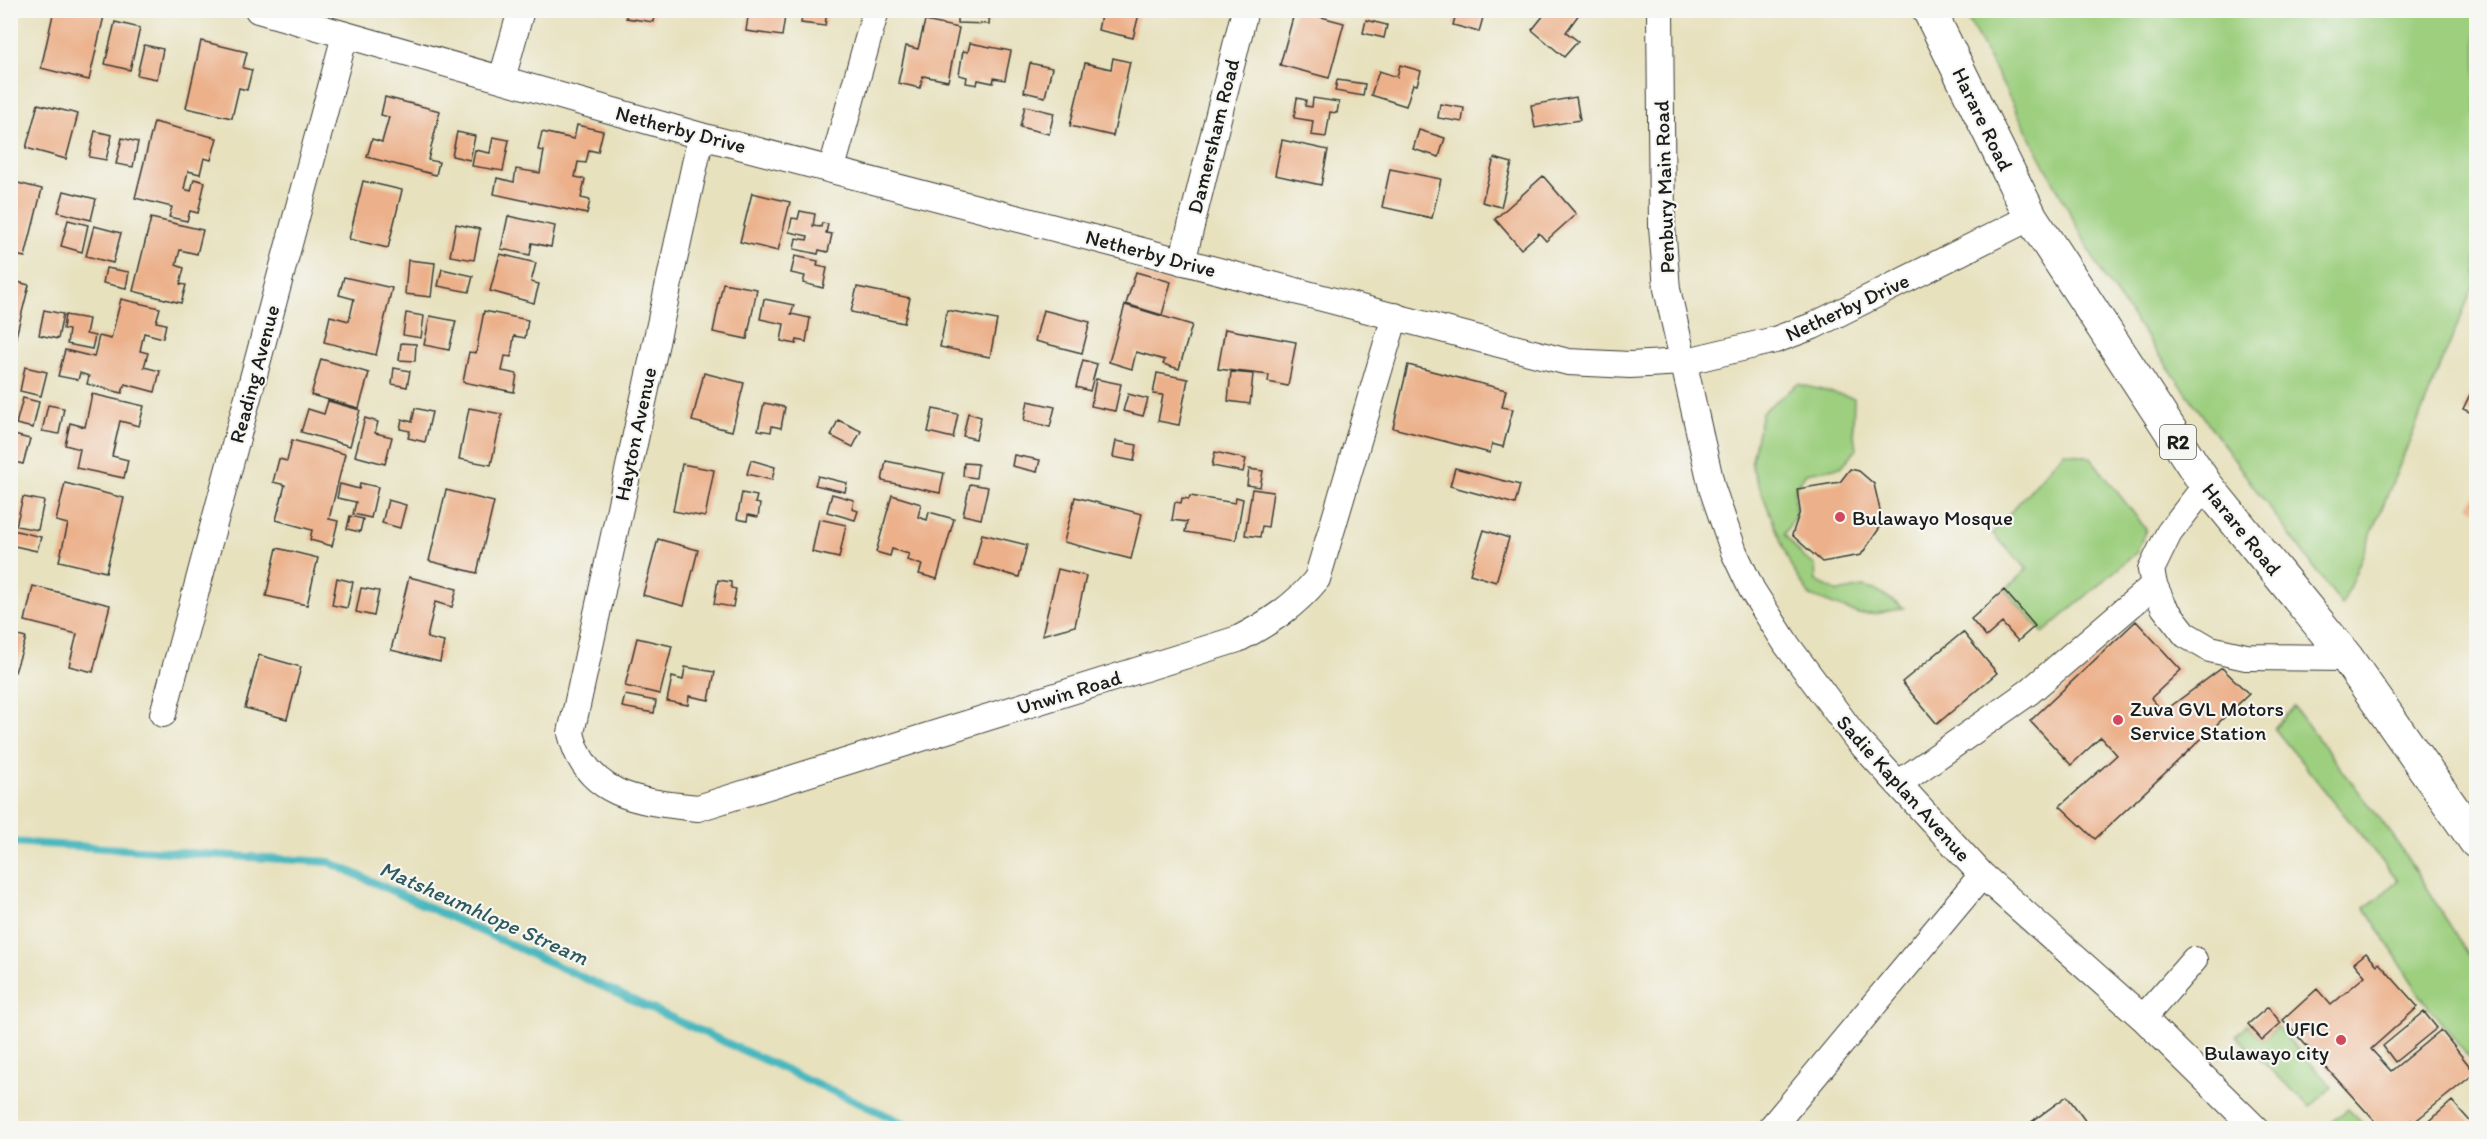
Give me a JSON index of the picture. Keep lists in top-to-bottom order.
{
  "streets": {
    "highway": ["Harare Road", "R2"],
    "street": [
      "Netherby Drive",
      "Damersham Road",
      "Penbury Main Road",
      "Reading Avenue",
      "Hayton Avenue",
      "Unwin Road",
      "Sadie Kaplan Avenue"
    ]
  },
  "crossings": [
    ["Harare Road", "Netherby Drive"],
    ["Netherby Drive", "Damersham Road"],
    ["Netherby Drive", "Penbury Main Road"],
    ["Netherby Drive", "Reading Avenue"],
    ["Netherby Drive", "Hayton Avenue"],
    ["Netherby Drive", "Unwin Road"],
    ["Netherby Drive", "Sadie Kaplan Avenue"],
    ["Penbury Main Road", "Sadie Kaplan Avenue"],
    ["Hayton Avenue", "Unwin Road"]
  ],
  "water": ["Matsheumhlope Stream"],
  "places": ["Bulawayo Mosque", "Zuva GVL Motors Service Station", "UFIC Bulawayo city"]
}
